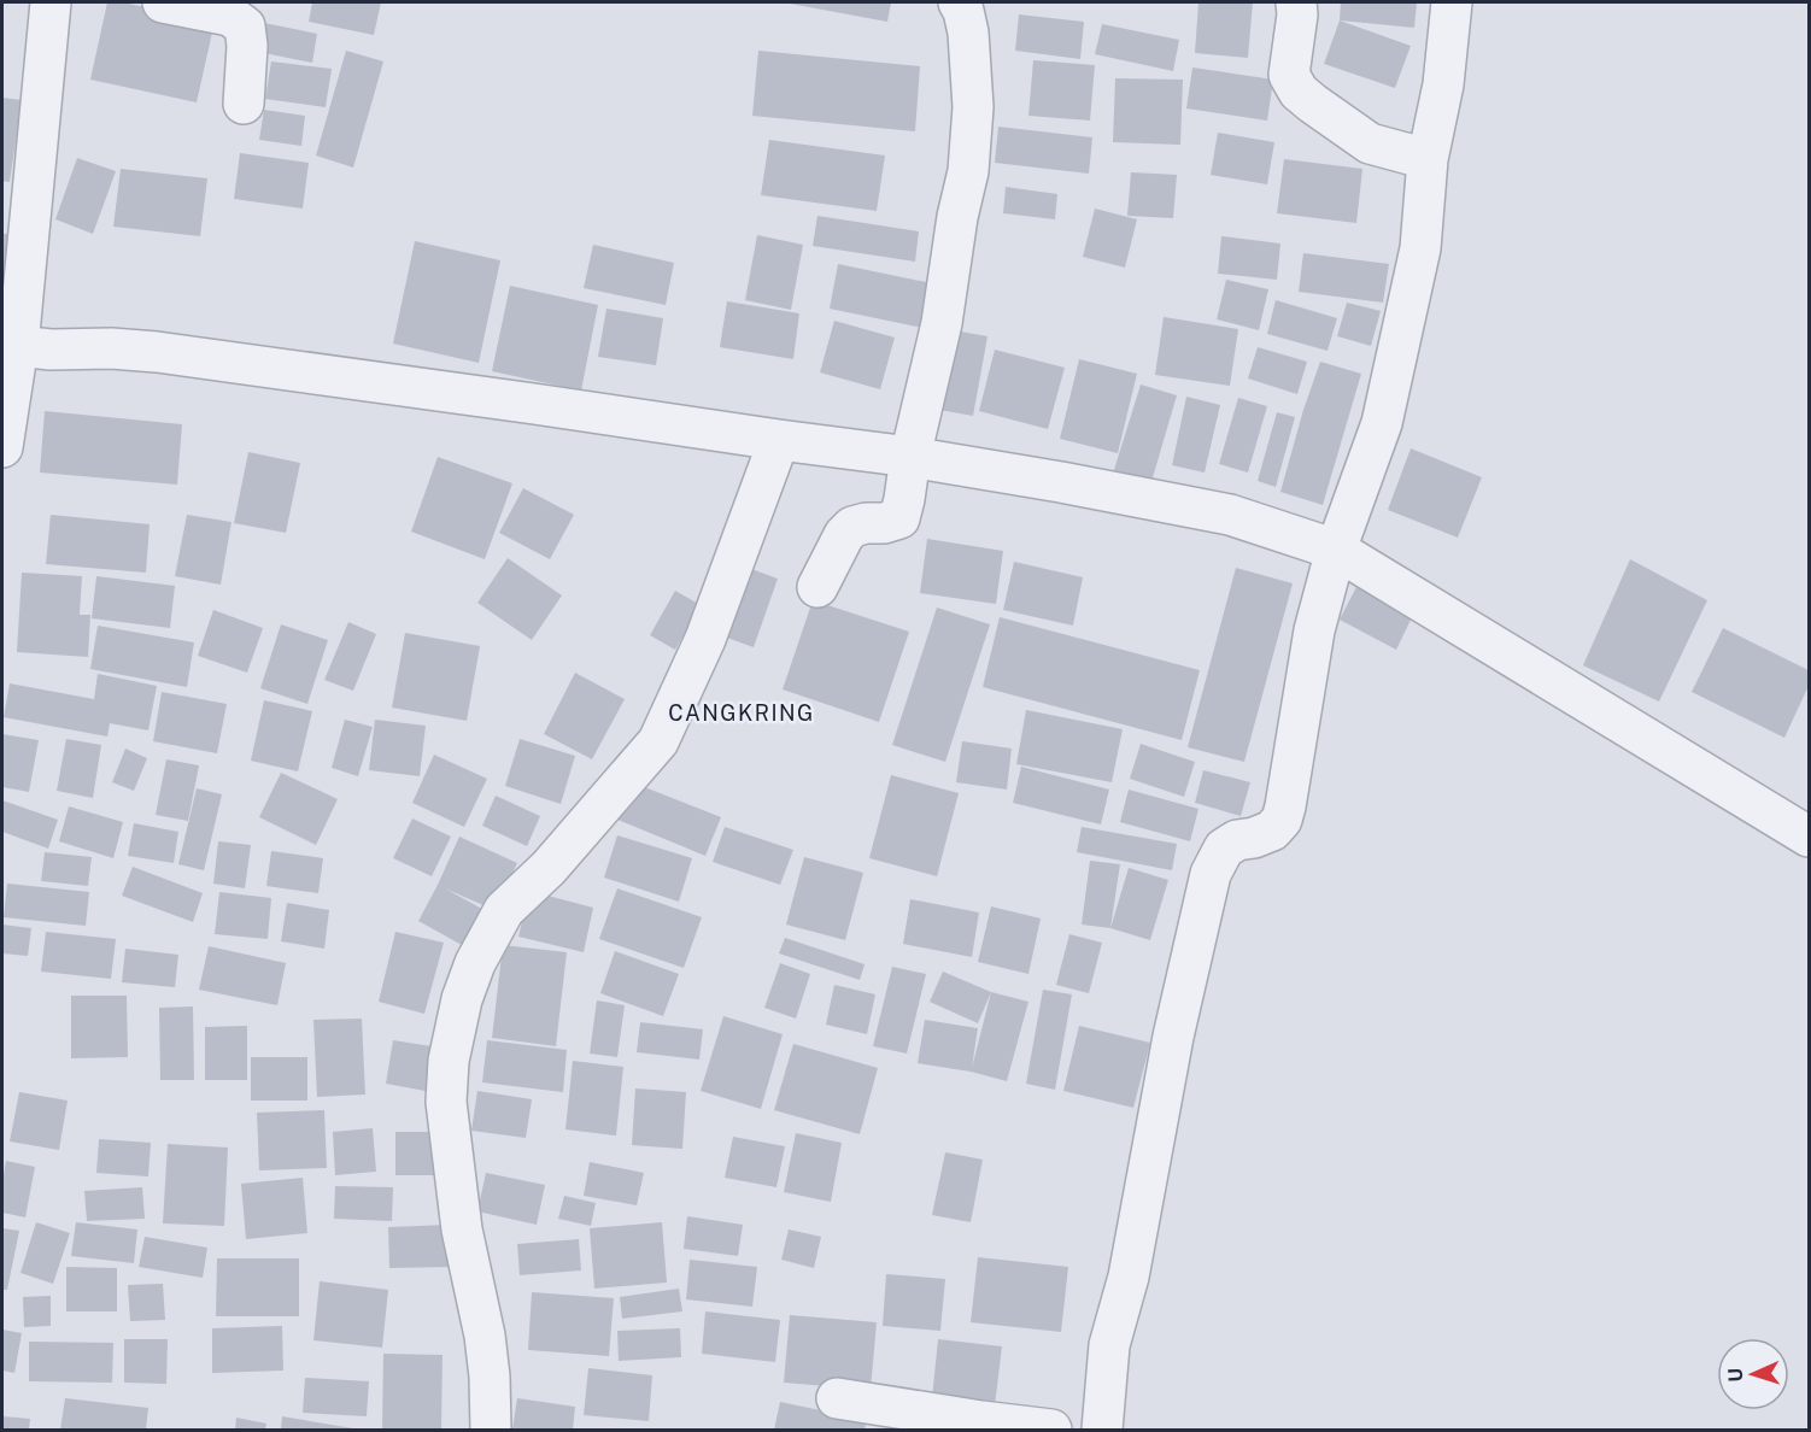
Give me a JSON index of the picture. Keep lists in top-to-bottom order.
{
  "districts": ["CANGKRING"],
  "north": "left"
}
